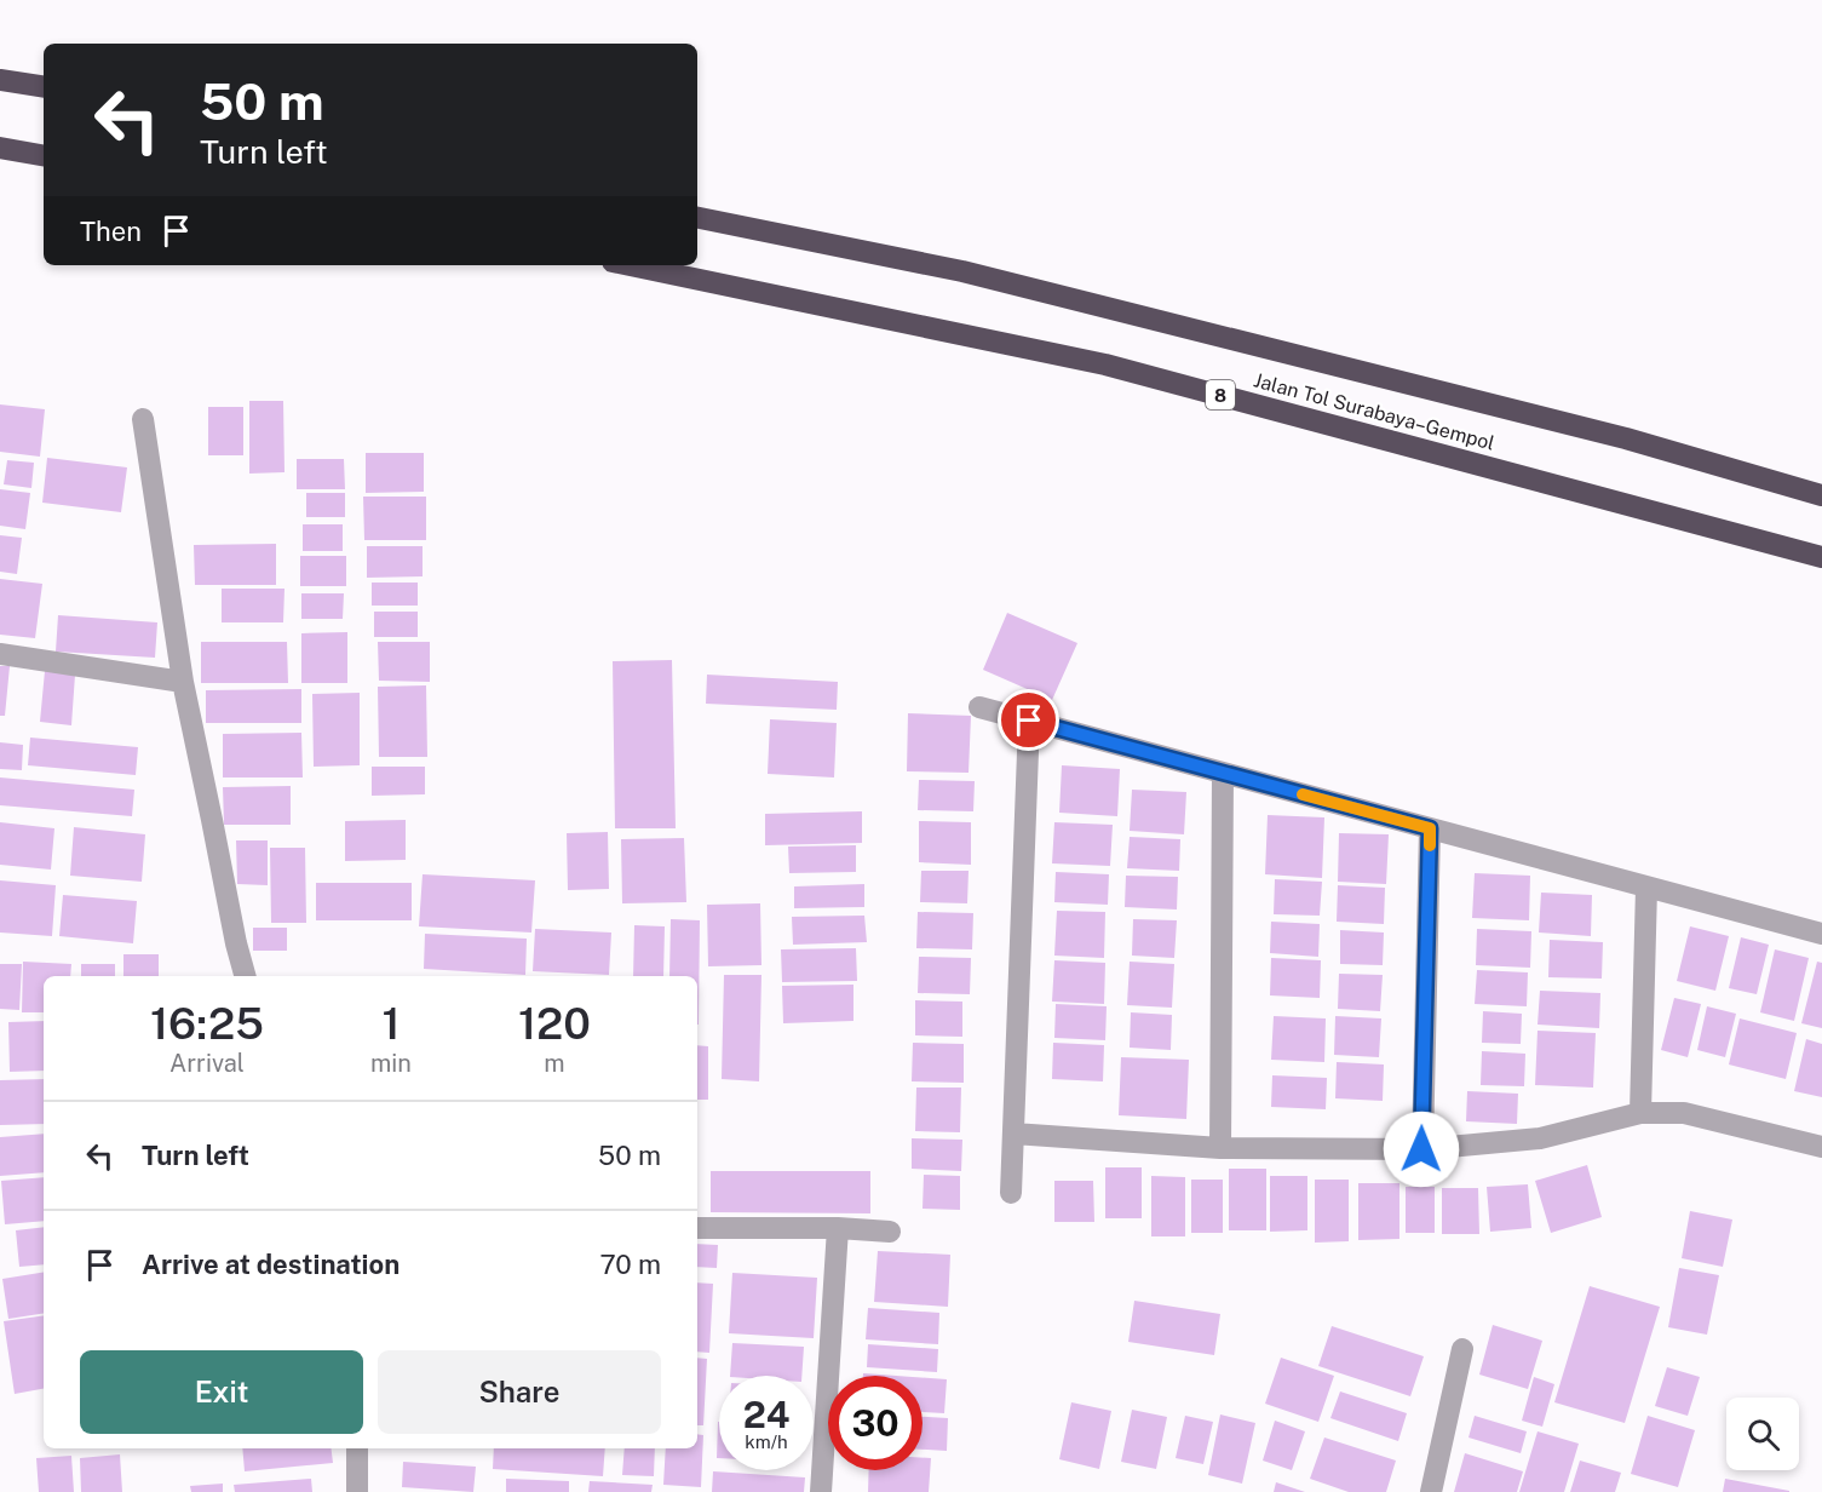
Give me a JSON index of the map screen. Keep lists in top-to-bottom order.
{
  "streets": {
    "highway": ["8", "Jalan Tol Surabaya–Gempol"]
  },
  "page": {
    "turn": ["50 m", "Turn left"],
    "then": "Then",
    "eta": [
      "16:25",
      "Arrival",
      "1",
      "min",
      "120",
      "m"
    ],
    "list": [
      {
        "name": "Turn left",
        "value": "50 m"
      },
      {
        "name": "Arrive at destination",
        "value": "70 m"
      }
    ],
    "buttons": ["Exit", "Share"],
    "speed": "24 km/h",
    "limit": "30"
  }
}
